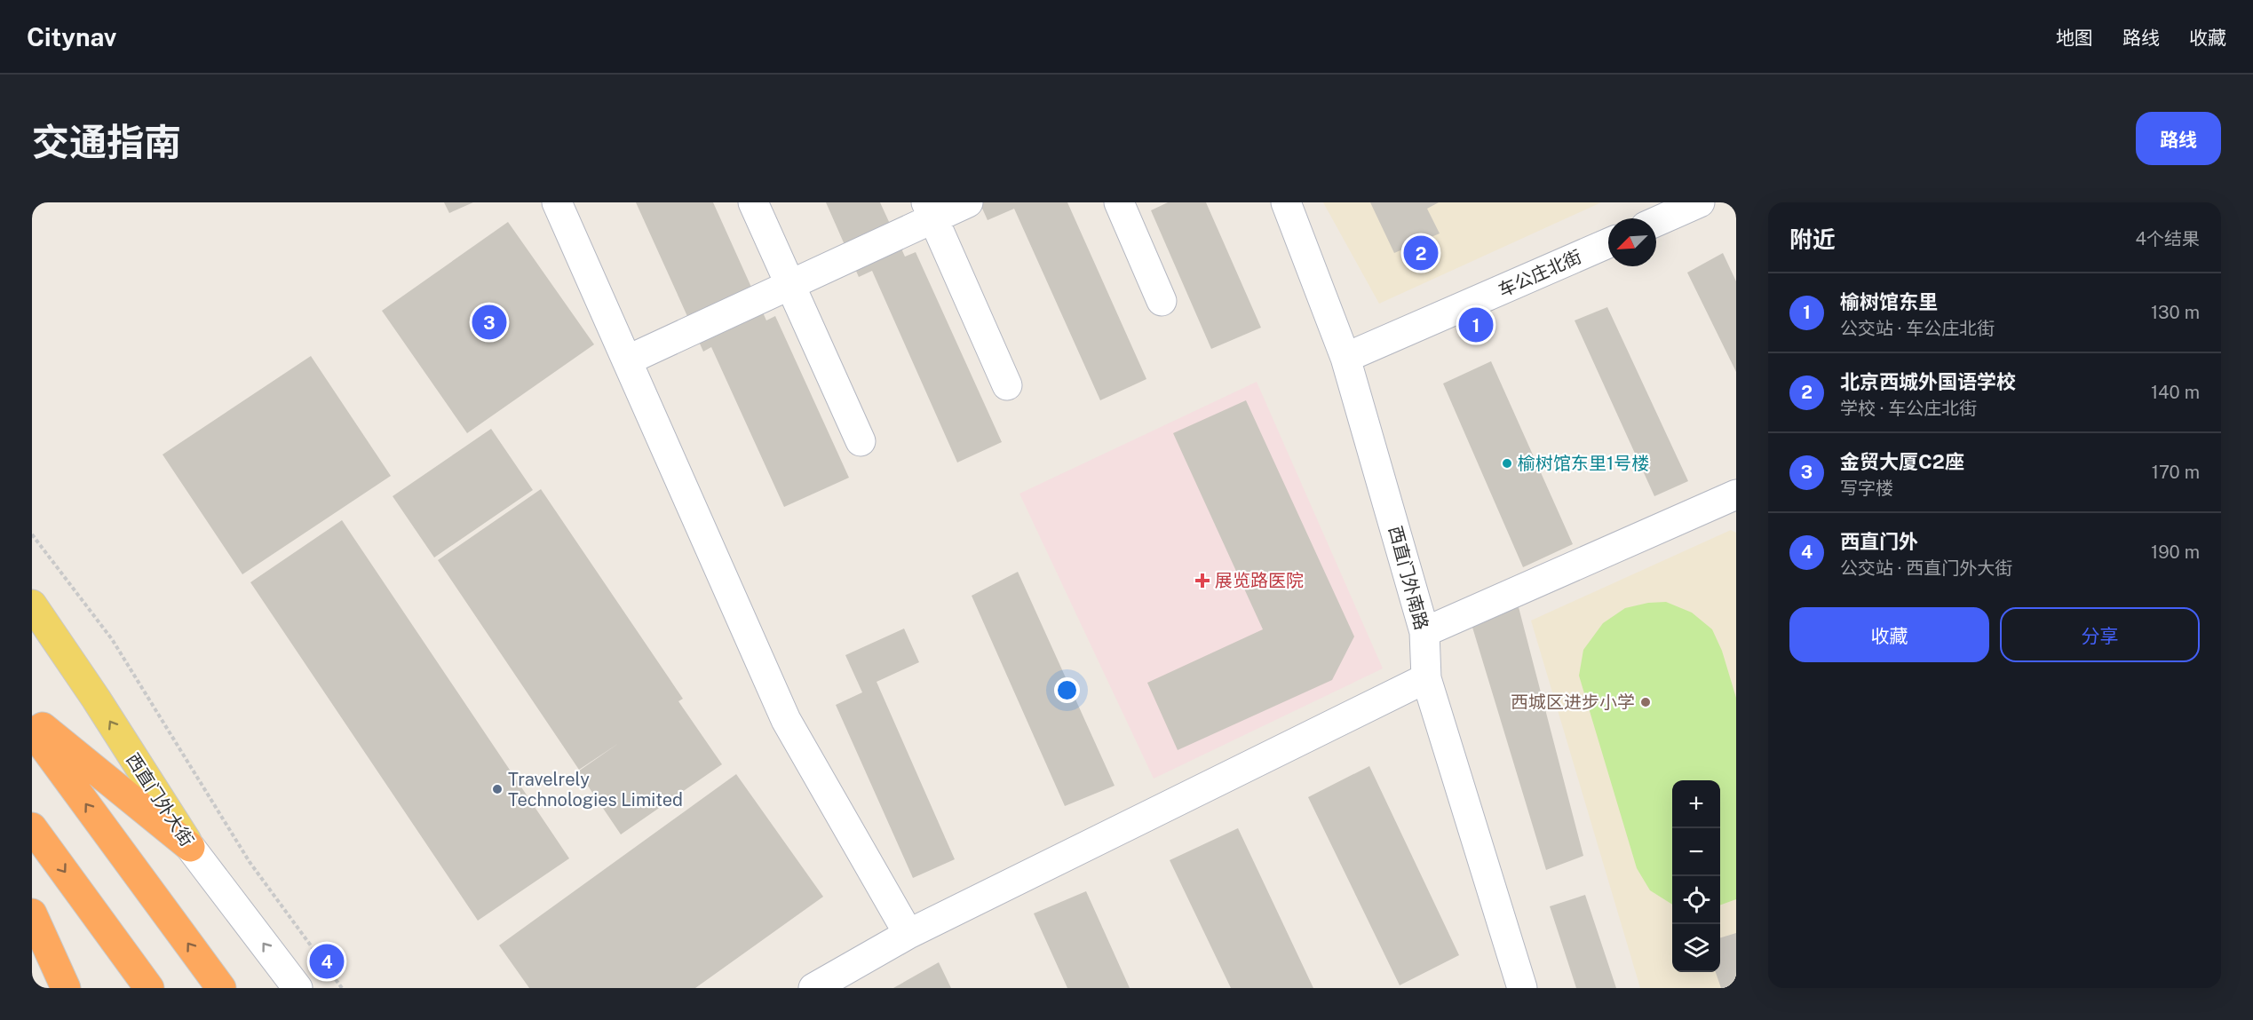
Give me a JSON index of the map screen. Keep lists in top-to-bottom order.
{
  "streets": {
    "main road": ["西直门外大街"],
    "street": ["车公庄北街", "西直门外南路"]
  },
  "crossings": [
    ["车公庄北街", "西直门外南路"]
  ],
  "one_way": ["西直门外大街"],
  "places": {
    "other": ["榆树馆东里1号楼", "西城区进步小学", "Travelrely Technologies Limited"],
    "health": ["展览路医院"]
  },
  "north": "bottom left",
  "page": {
    "header": "Citynav",
    "nav": ["地图", "路线", "收藏"],
    "title": "交通指南",
    "buttons": [
      "路线",
      ["收藏", "分享"]
    ],
    "heading": ["附近", "4个结果"],
    "pins": [
      "2",
      "3",
      "1",
      "4"
    ],
    "list": [
      {
        "mark": "1",
        "name": "榆树馆东里",
        "note": "公交站 · 车公庄北街",
        "value": "130 m"
      },
      {
        "mark": "2",
        "name": "北京西城外国语学校",
        "note": "学校 · 车公庄北街",
        "value": "140 m"
      },
      {
        "mark": "3",
        "name": "金贸大厦C2座",
        "note": "写字楼",
        "value": "170 m"
      },
      {
        "mark": "4",
        "name": "西直门外",
        "note": "公交站 · 西直门外大街",
        "value": "190 m"
      }
    ],
    "map_buttons": ["+", "−"]
  }
}
